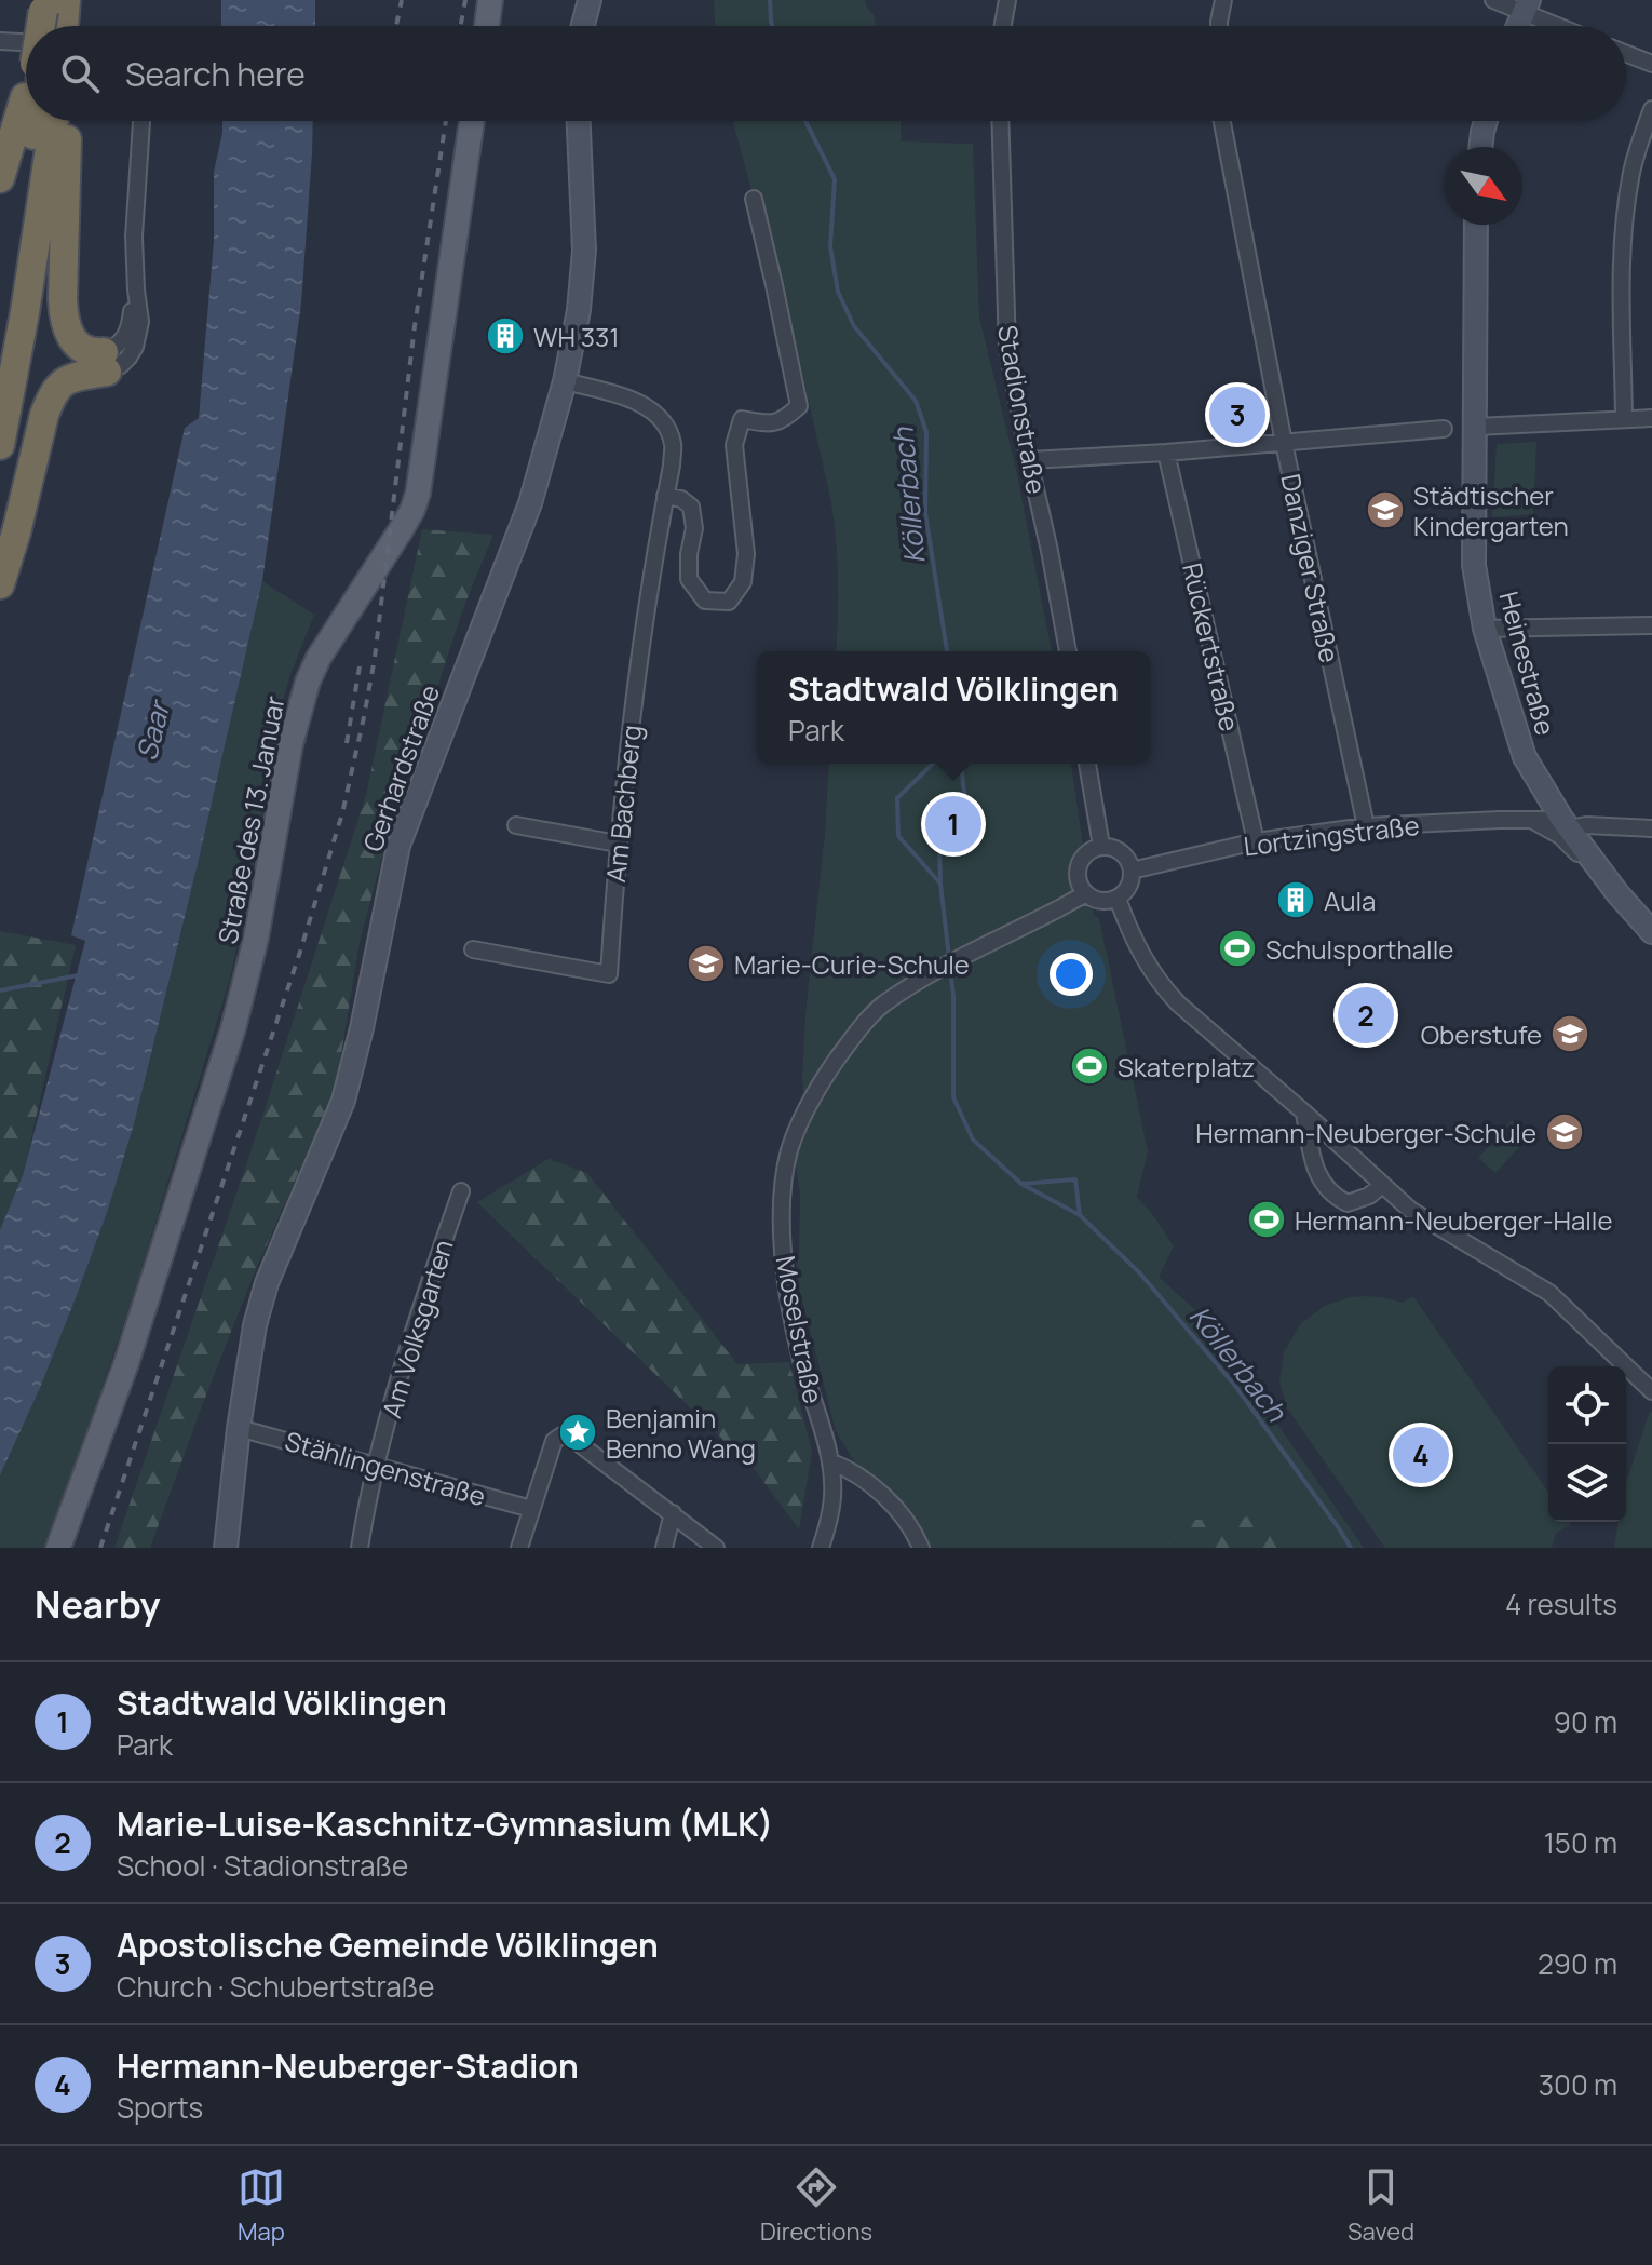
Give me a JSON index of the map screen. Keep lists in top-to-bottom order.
{
  "streets": {
    "main road": ["Straße des 13. Januar"],
    "street": [
      "Stadionstraße",
      "Danziger Straße",
      "Rückertstraße",
      "Heinestraße",
      "Gerhardstraße",
      "Am Bachberg",
      "Lortzingstraße",
      "Am Volksgarten",
      "Moselstraße",
      "Stählingenstraße"
    ]
  },
  "crossings": [
    ["Danziger Straße", "Lortzingstraße"],
    ["Rückertstraße", "Lortzingstraße"],
    ["Heinestraße", "Lortzingstraße"],
    ["Gerhardstraße", "Am Bachberg"],
    ["Gerhardstraße", "Stählingenstraße"],
    ["Lortzingstraße", "Moselstraße"],
    ["Am Volksgarten", "Stählingenstraße"]
  ],
  "water": ["Köllerbach", "Saar"],
  "places": {
    "building": ["WH 331", "Aula"],
    "school or university": [
      "Städtischer Kindergarten",
      "Marie-Curie-Schule",
      "Oberstufe",
      "Hermann-Neuberger-Schule"
    ],
    "sports": ["Schulsporthalle", "Skaterplatz", "Hermann-Neuberger-Halle"],
    "place": ["Benjamin Benno Wang"]
  },
  "north": "bottom right",
  "page": {
    "search": "Search here",
    "pins": [
      "3",
      "1",
      "2",
      "4"
    ],
    "popup": ["Stadtwald Völklingen", "Park"],
    "heading": ["Nearby", "4 results"],
    "list": [
      {
        "mark": "1",
        "name": "Stadtwald Völklingen",
        "note": "Park",
        "value": "90 m"
      },
      {
        "mark": "2",
        "name": "Marie-Luise-Kaschnitz-Gymnasium (MLK)",
        "note": "School · Stadionstraße",
        "value": "150 m"
      },
      {
        "mark": "3",
        "name": "Apostolische Gemeinde Völklingen",
        "note": "Church · Schubertstraße",
        "value": "290 m"
      },
      {
        "mark": "4",
        "name": "Hermann-Neuberger-Stadion",
        "note": "Sports",
        "value": "300 m"
      }
    ],
    "nav": ["Map", "Directions", "Saved"]
  }
}
